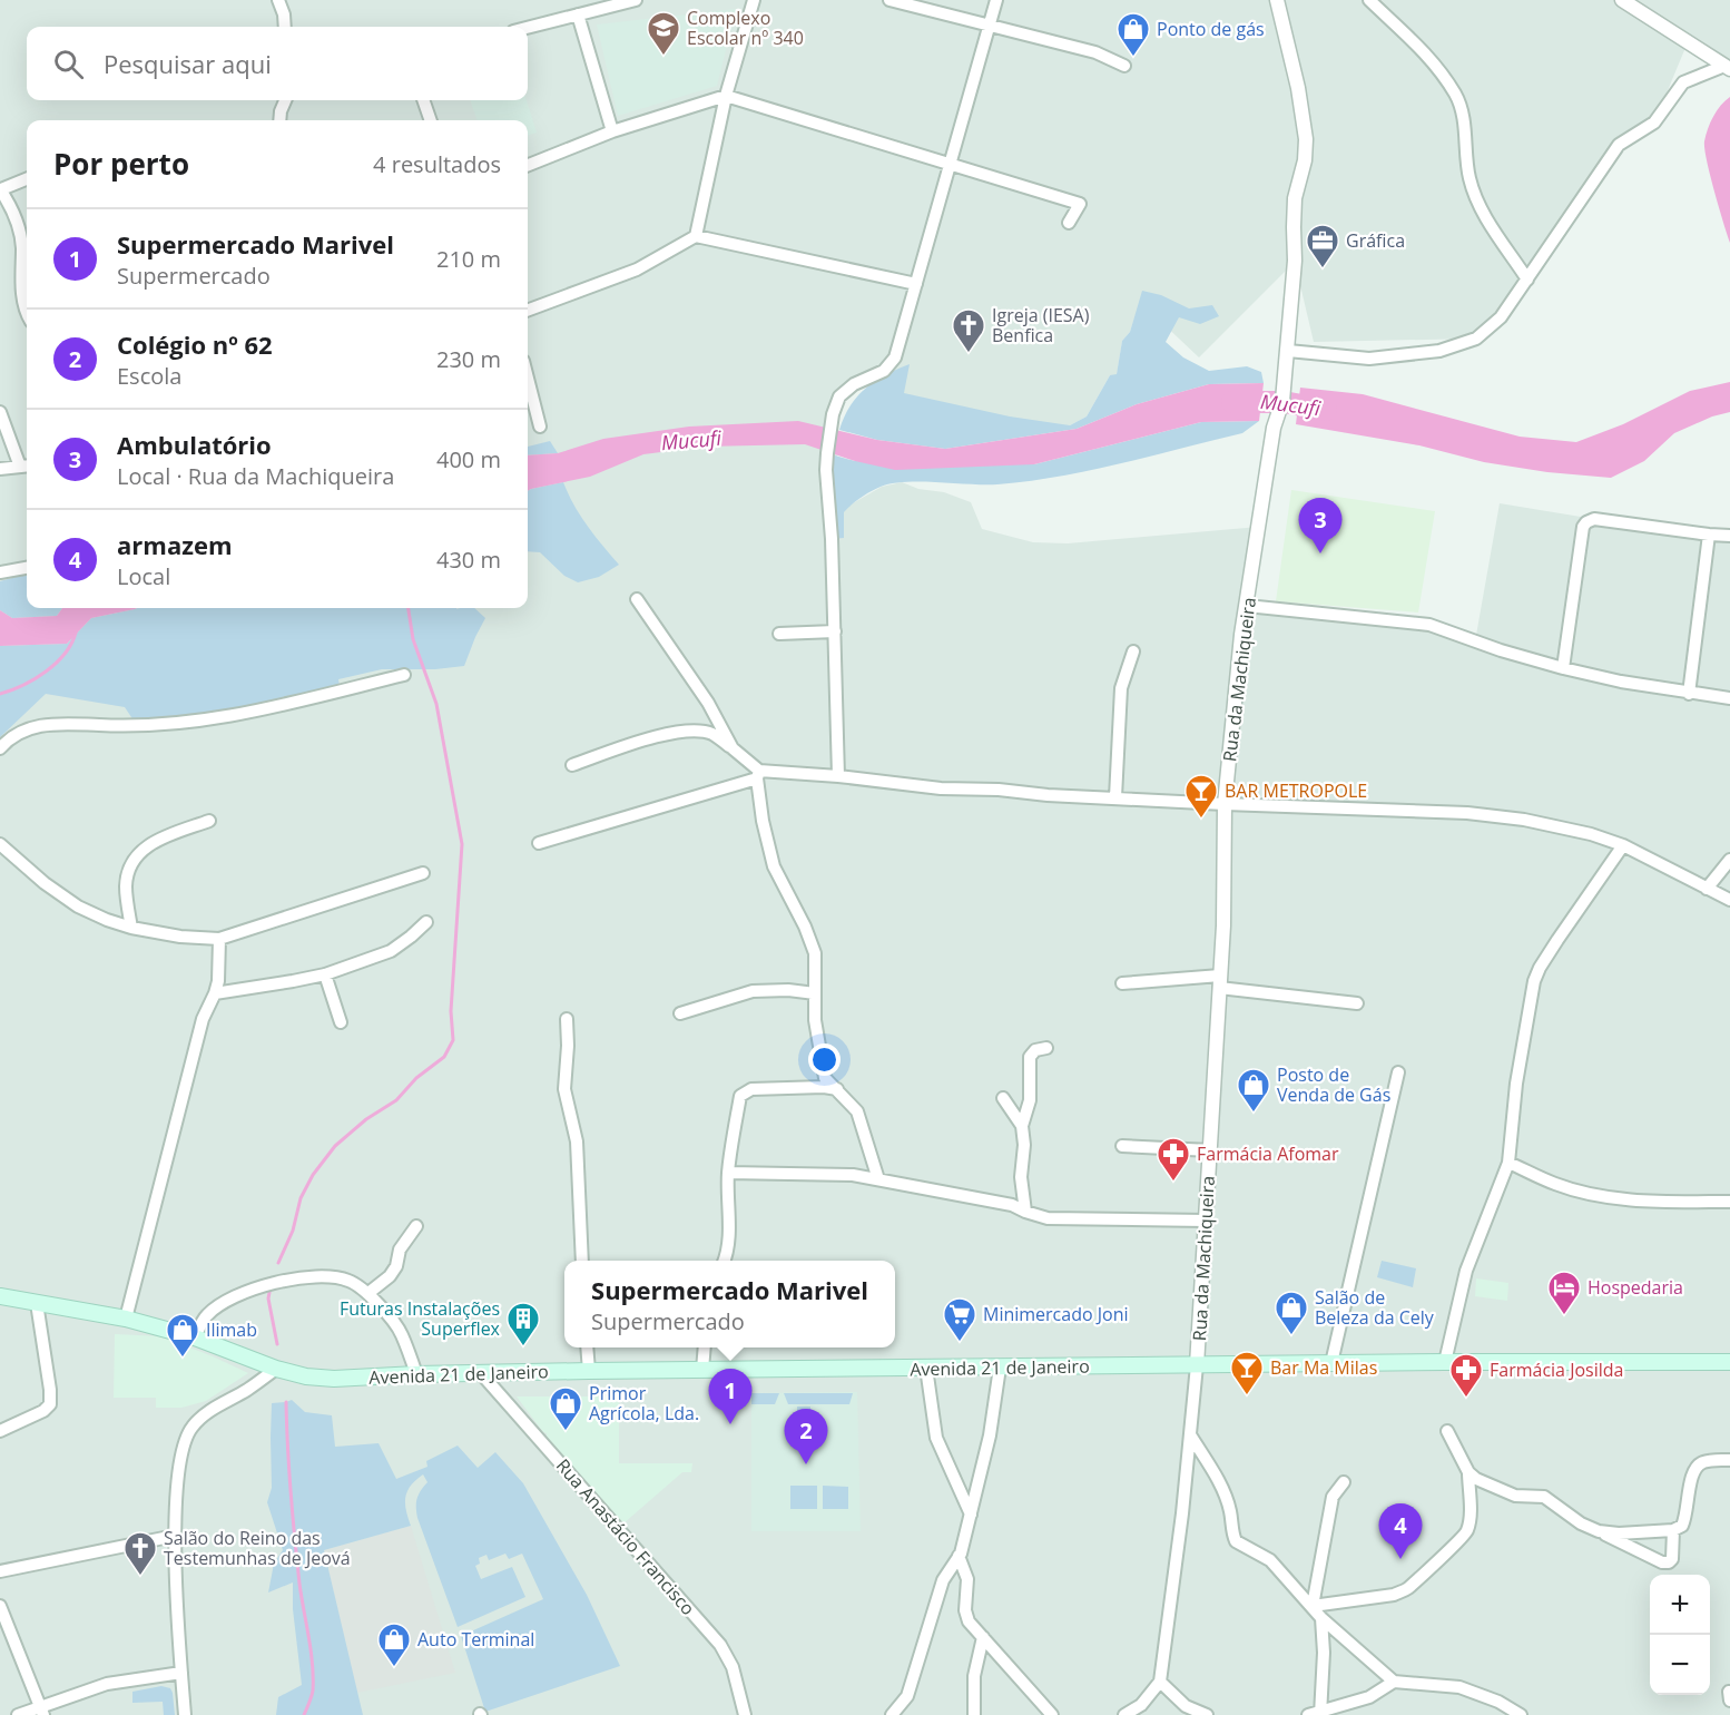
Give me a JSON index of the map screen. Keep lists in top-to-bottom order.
{
  "streets": {
    "main road": ["Avenida 21 de Janeiro"],
    "street": ["Rua da Machiqueira", "Rua Anastácio Francisco"]
  },
  "crossings": [
    ["Rua da Machiqueira", "Avenida 21 de Janeiro"],
    ["Avenida 21 de Janeiro", "Rua Anastácio Francisco"]
  ],
  "water": ["Mucufi"],
  "places": {
    "school or university": ["Complexo Escolar nº 340"],
    "shop": [
      "Ponto de gás",
      "Posto de Venda de Gás",
      "Salão de Beleza da Cely",
      "Ilimab",
      "Primor Agrícola, Lda.",
      "Auto Terminal"
    ],
    "office": ["Gráfica"],
    "church": ["Igreja (IESA) Benfica", "Salão do Reino das Testemunhas de Jeová"],
    "bar": ["BAR METROPOLE", "Bar Ma Milas"],
    "pharmacy": ["Farmácia Afomar", "Farmácia Josilda"],
    "hotel": ["Hospedaria"],
    "supermarket": ["Minimercado Joni"],
    "building": ["Futuras Instalações Superflex"]
  },
  "page": {
    "search": "Pesquisar aqui",
    "heading": ["Por perto", "4 resultados"],
    "list": [
      {
        "mark": "1",
        "name": "Supermercado Marivel",
        "note": "Supermercado",
        "value": "210 m"
      },
      {
        "mark": "2",
        "name": "Colégio nº 62",
        "note": "Escola",
        "value": "230 m"
      },
      {
        "mark": "3",
        "name": "Ambulatório",
        "note": "Local · Rua da Machiqueira",
        "value": "400 m"
      },
      {
        "mark": "4",
        "name": "armazem",
        "note": "Local",
        "value": "430 m"
      }
    ],
    "pins": [
      "3",
      "1",
      "2",
      "4"
    ],
    "popup": ["Supermercado Marivel", "Supermercado"],
    "map_buttons": ["+", "−"]
  }
}
